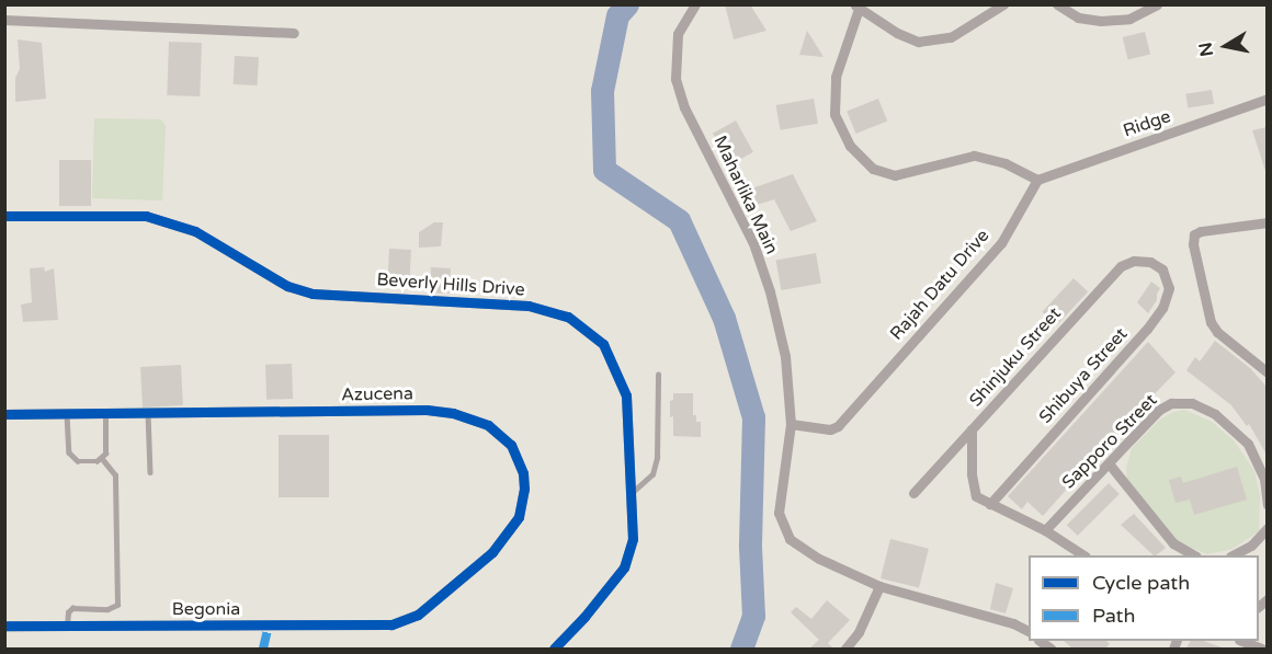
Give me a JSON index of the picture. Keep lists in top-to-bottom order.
{
  "streets": {
    "street": [
      "Ridge",
      "Maharlika Main",
      "Beverly Hills Drive",
      "Rajah Datu Drive",
      "Shinjuku Street",
      "Shibuya Street",
      "Azucena",
      "Sapporo Street",
      "Begonia"
    ]
  },
  "crossings": [
    ["Ridge", "Rajah Datu Drive"],
    ["Maharlika Main", "Rajah Datu Drive"],
    ["Shinjuku Street", "Shibuya Street"],
    ["Azucena", "Begonia"]
  ],
  "legend": ["Cycle path", "Path"],
  "north": "left"
}
